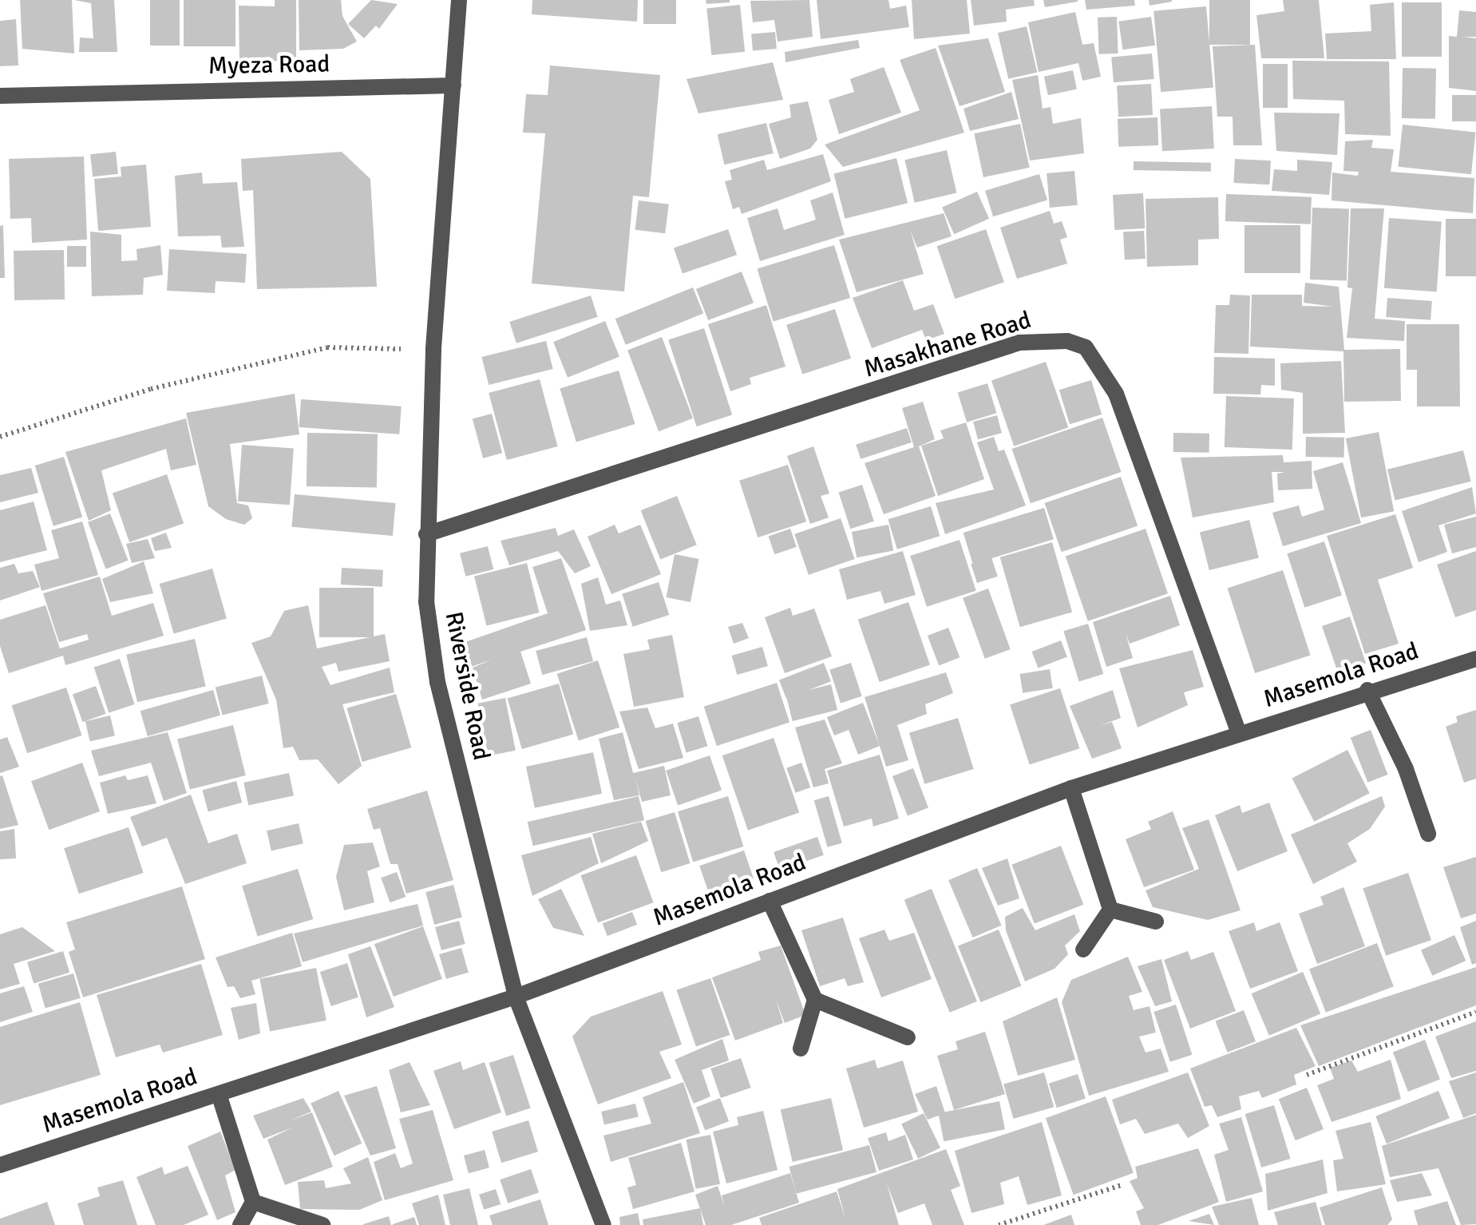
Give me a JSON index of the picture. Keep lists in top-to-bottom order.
{
  "streets": {
    "street": [
      "Myeza Road",
      "Masakhane Road",
      "Masemola Road",
      "Riverside Road"
    ]
  },
  "crossings": [
    ["Myeza Road", "Riverside Road"],
    ["Masakhane Road", "Masemola Road"],
    ["Masakhane Road", "Riverside Road"],
    ["Masemola Road", "Riverside Road"]
  ]
}
